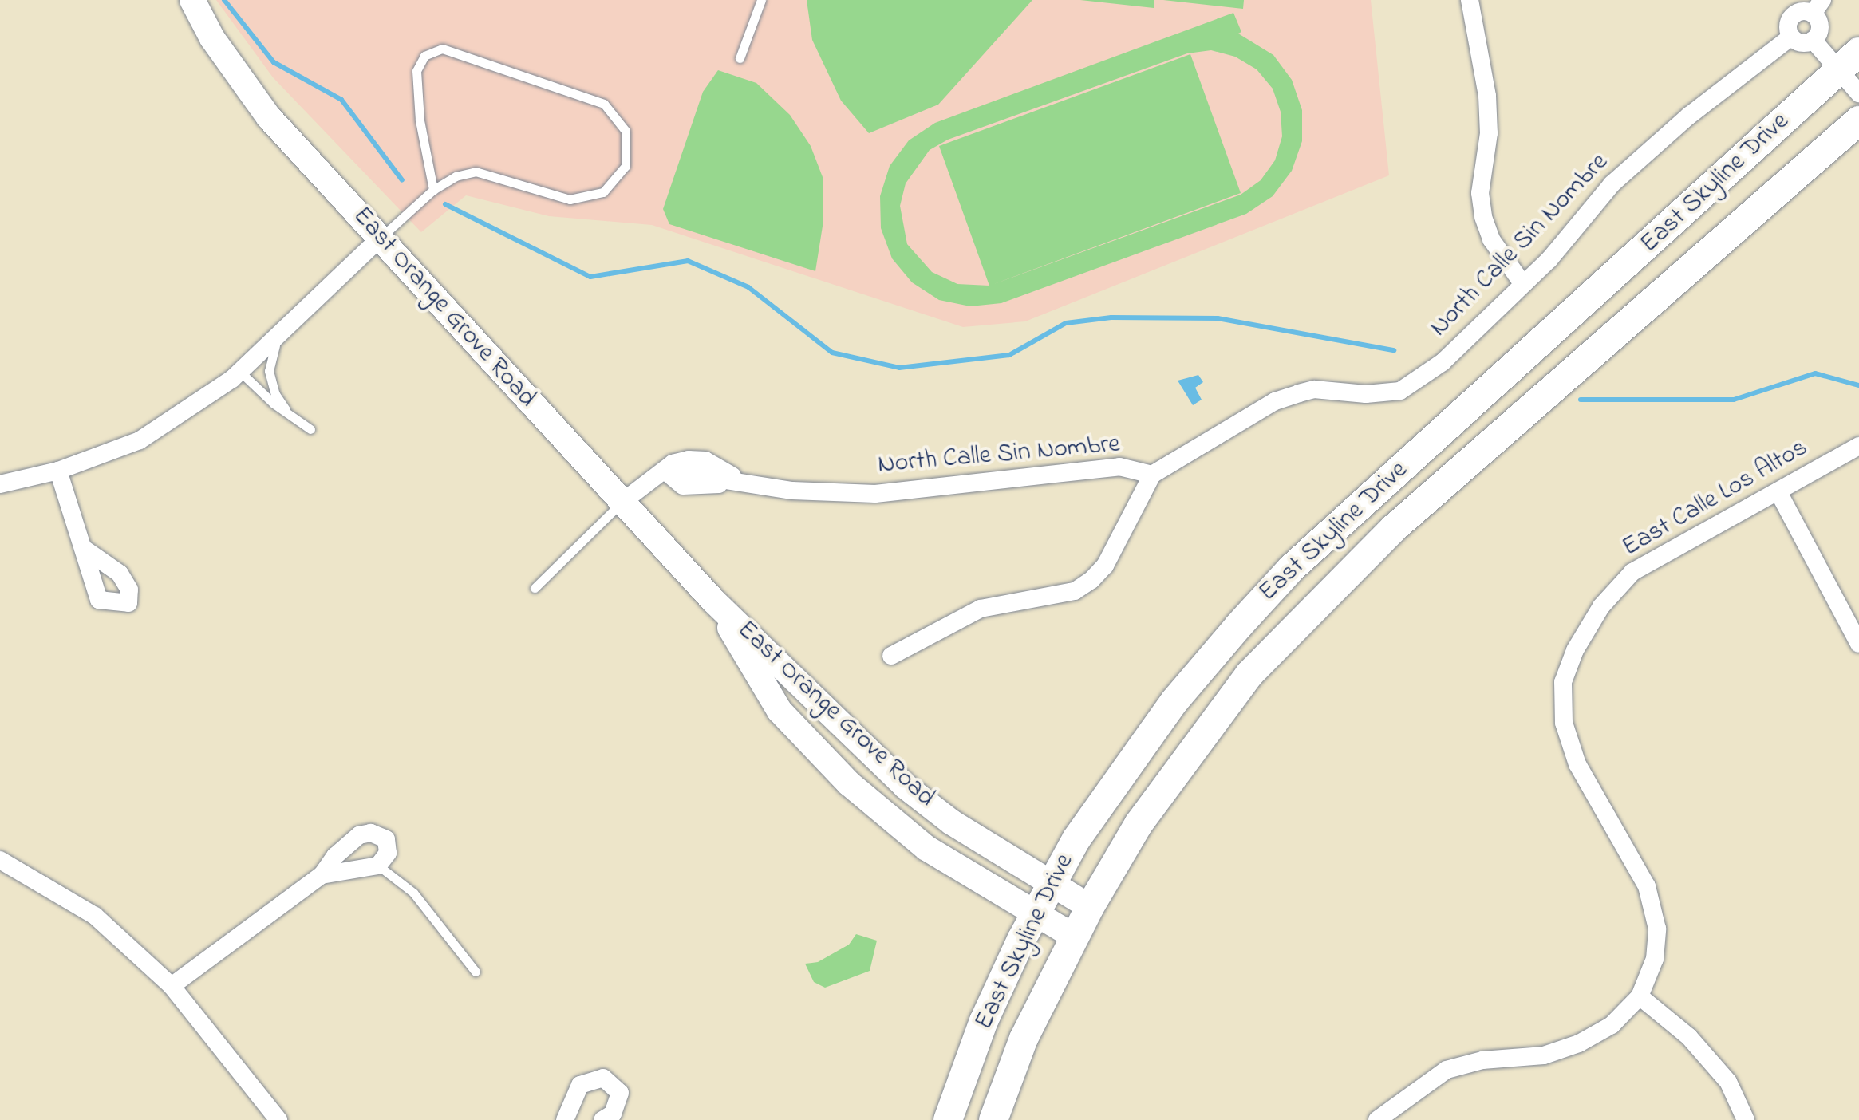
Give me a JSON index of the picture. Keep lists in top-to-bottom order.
{
  "streets": {
    "main road": ["East Skyline Drive", "East Orange Grove Road"],
    "street": ["North Calle Sin Nombre", "East Calle Los Altos"]
  },
  "crossings": [
    ["East Skyline Drive", "East Orange Grove Road"],
    ["North Calle Sin Nombre", "East Orange Grove Road"]
  ]
}
